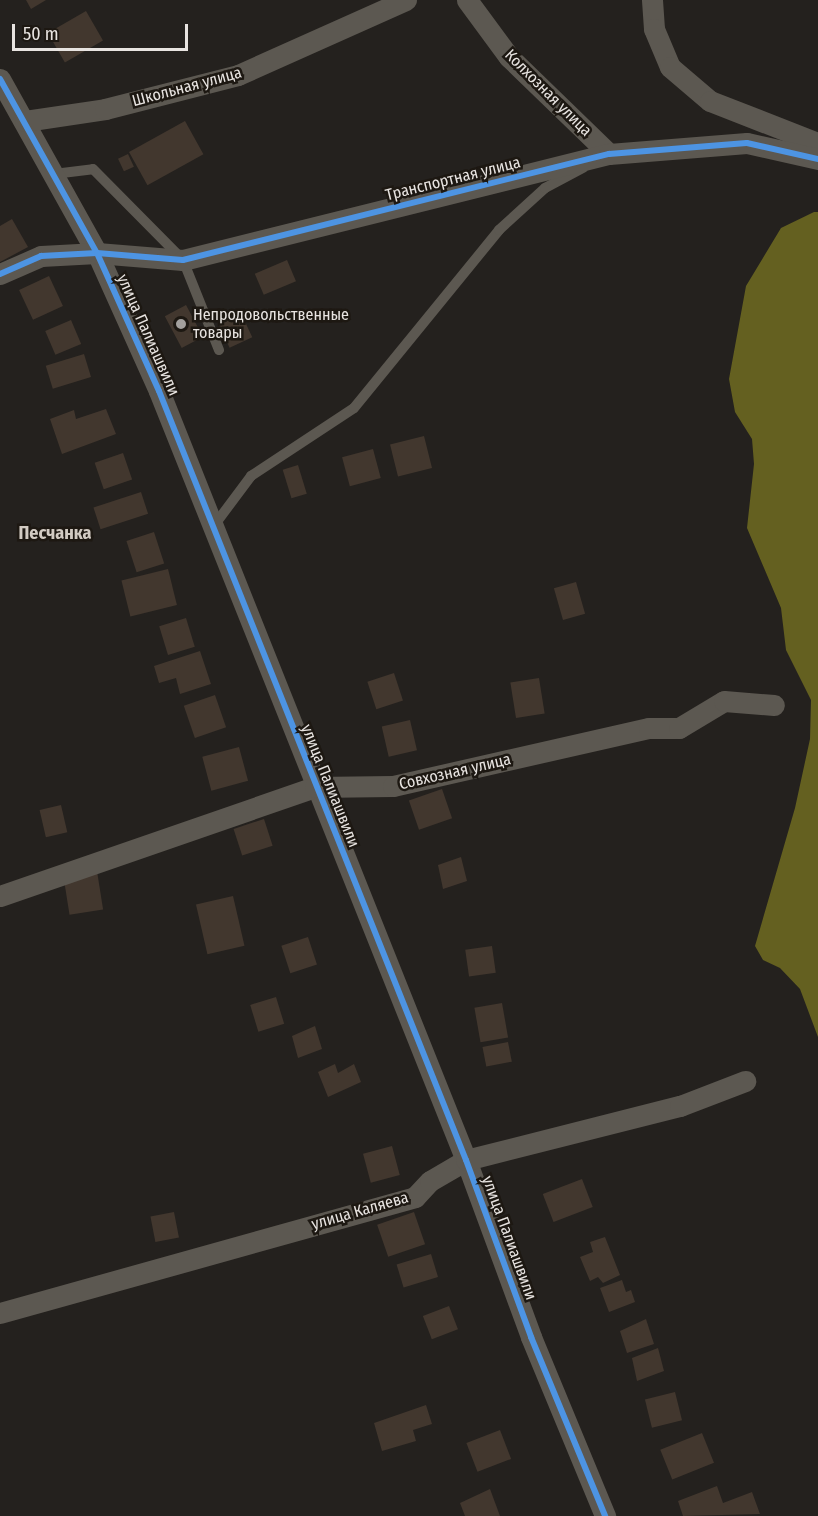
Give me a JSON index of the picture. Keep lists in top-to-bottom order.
{
  "streets": {
    "street": [
      "Школьная улица",
      "Колхозная улица",
      "Транспортная улица",
      "улица Палиашвили",
      "Совхозная улица",
      "улица Каляева"
    ]
  },
  "crossings": [
    ["Школьная улица", "улица Палиашвили"],
    ["Колхозная улица", "Транспортная улица"],
    ["Транспортная улица", "улица Палиашвили"],
    ["улица Палиашвили", "Совхозная улица"],
    ["улица Палиашвили", "улица Каляева"]
  ],
  "districts": ["Песчанка"],
  "places": ["Непродовольственные товары"],
  "scale_bar": "50 m"
}
